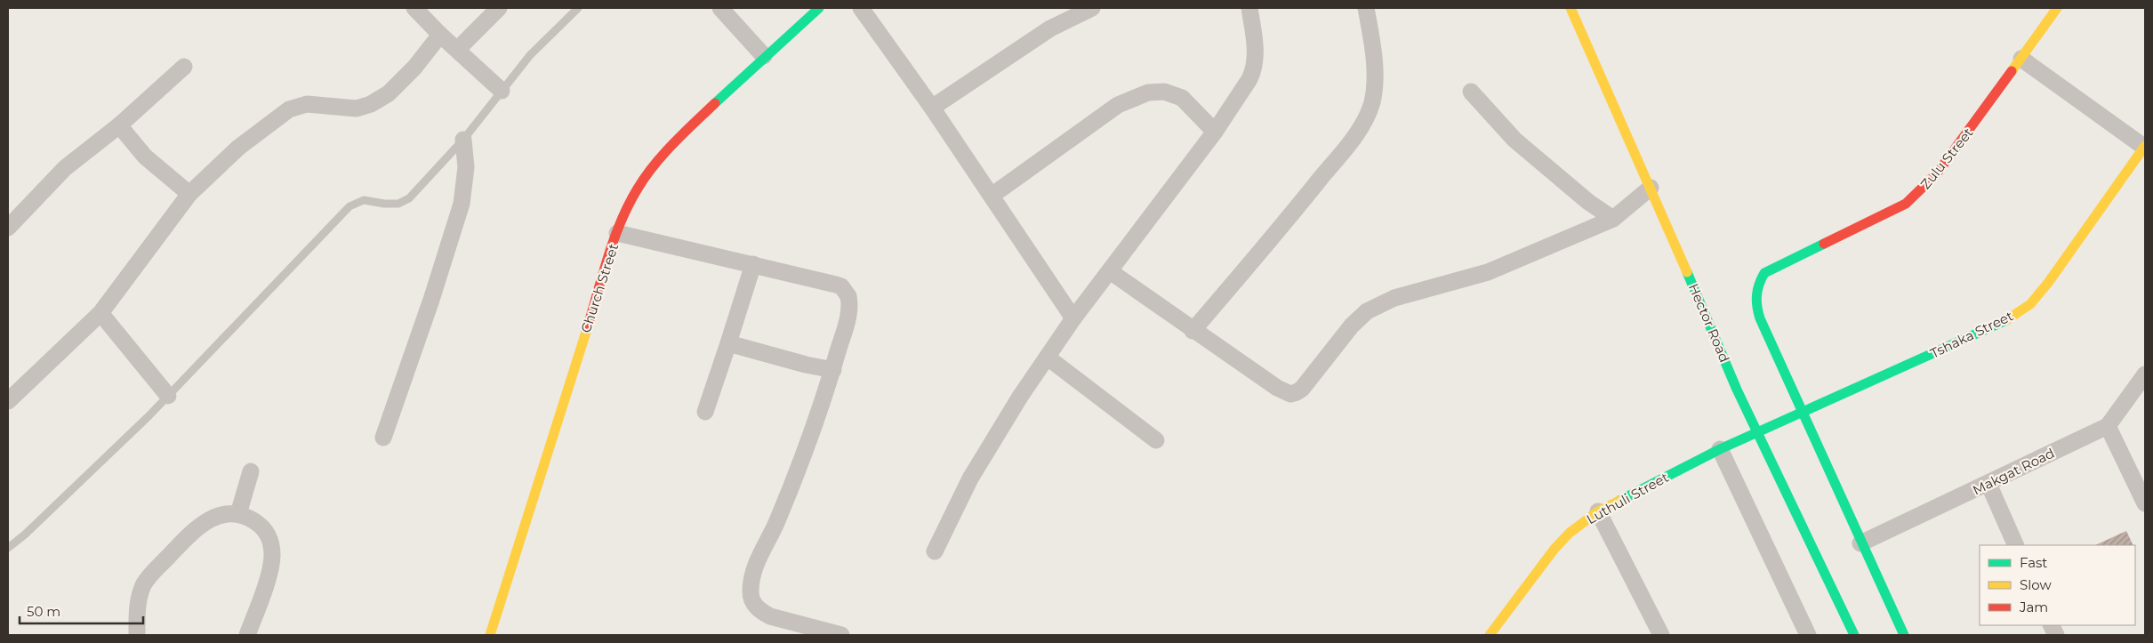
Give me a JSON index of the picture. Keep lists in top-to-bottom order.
{
  "streets": {
    "street": [
      "Zulu Street",
      "Church Street",
      "Hector Road",
      "Tshaka Street",
      "Makgat Road",
      "Luthuli Street"
    ]
  },
  "crossings": [
    ["Zulu Street", "Tshaka Street"],
    ["Hector Road", "Tshaka Street"],
    ["Hector Road", "Luthuli Street"],
    ["Tshaka Street", "Luthuli Street"]
  ],
  "legend": ["Fast", "Slow", "Jam"],
  "scale_bar": "50 m"
}
